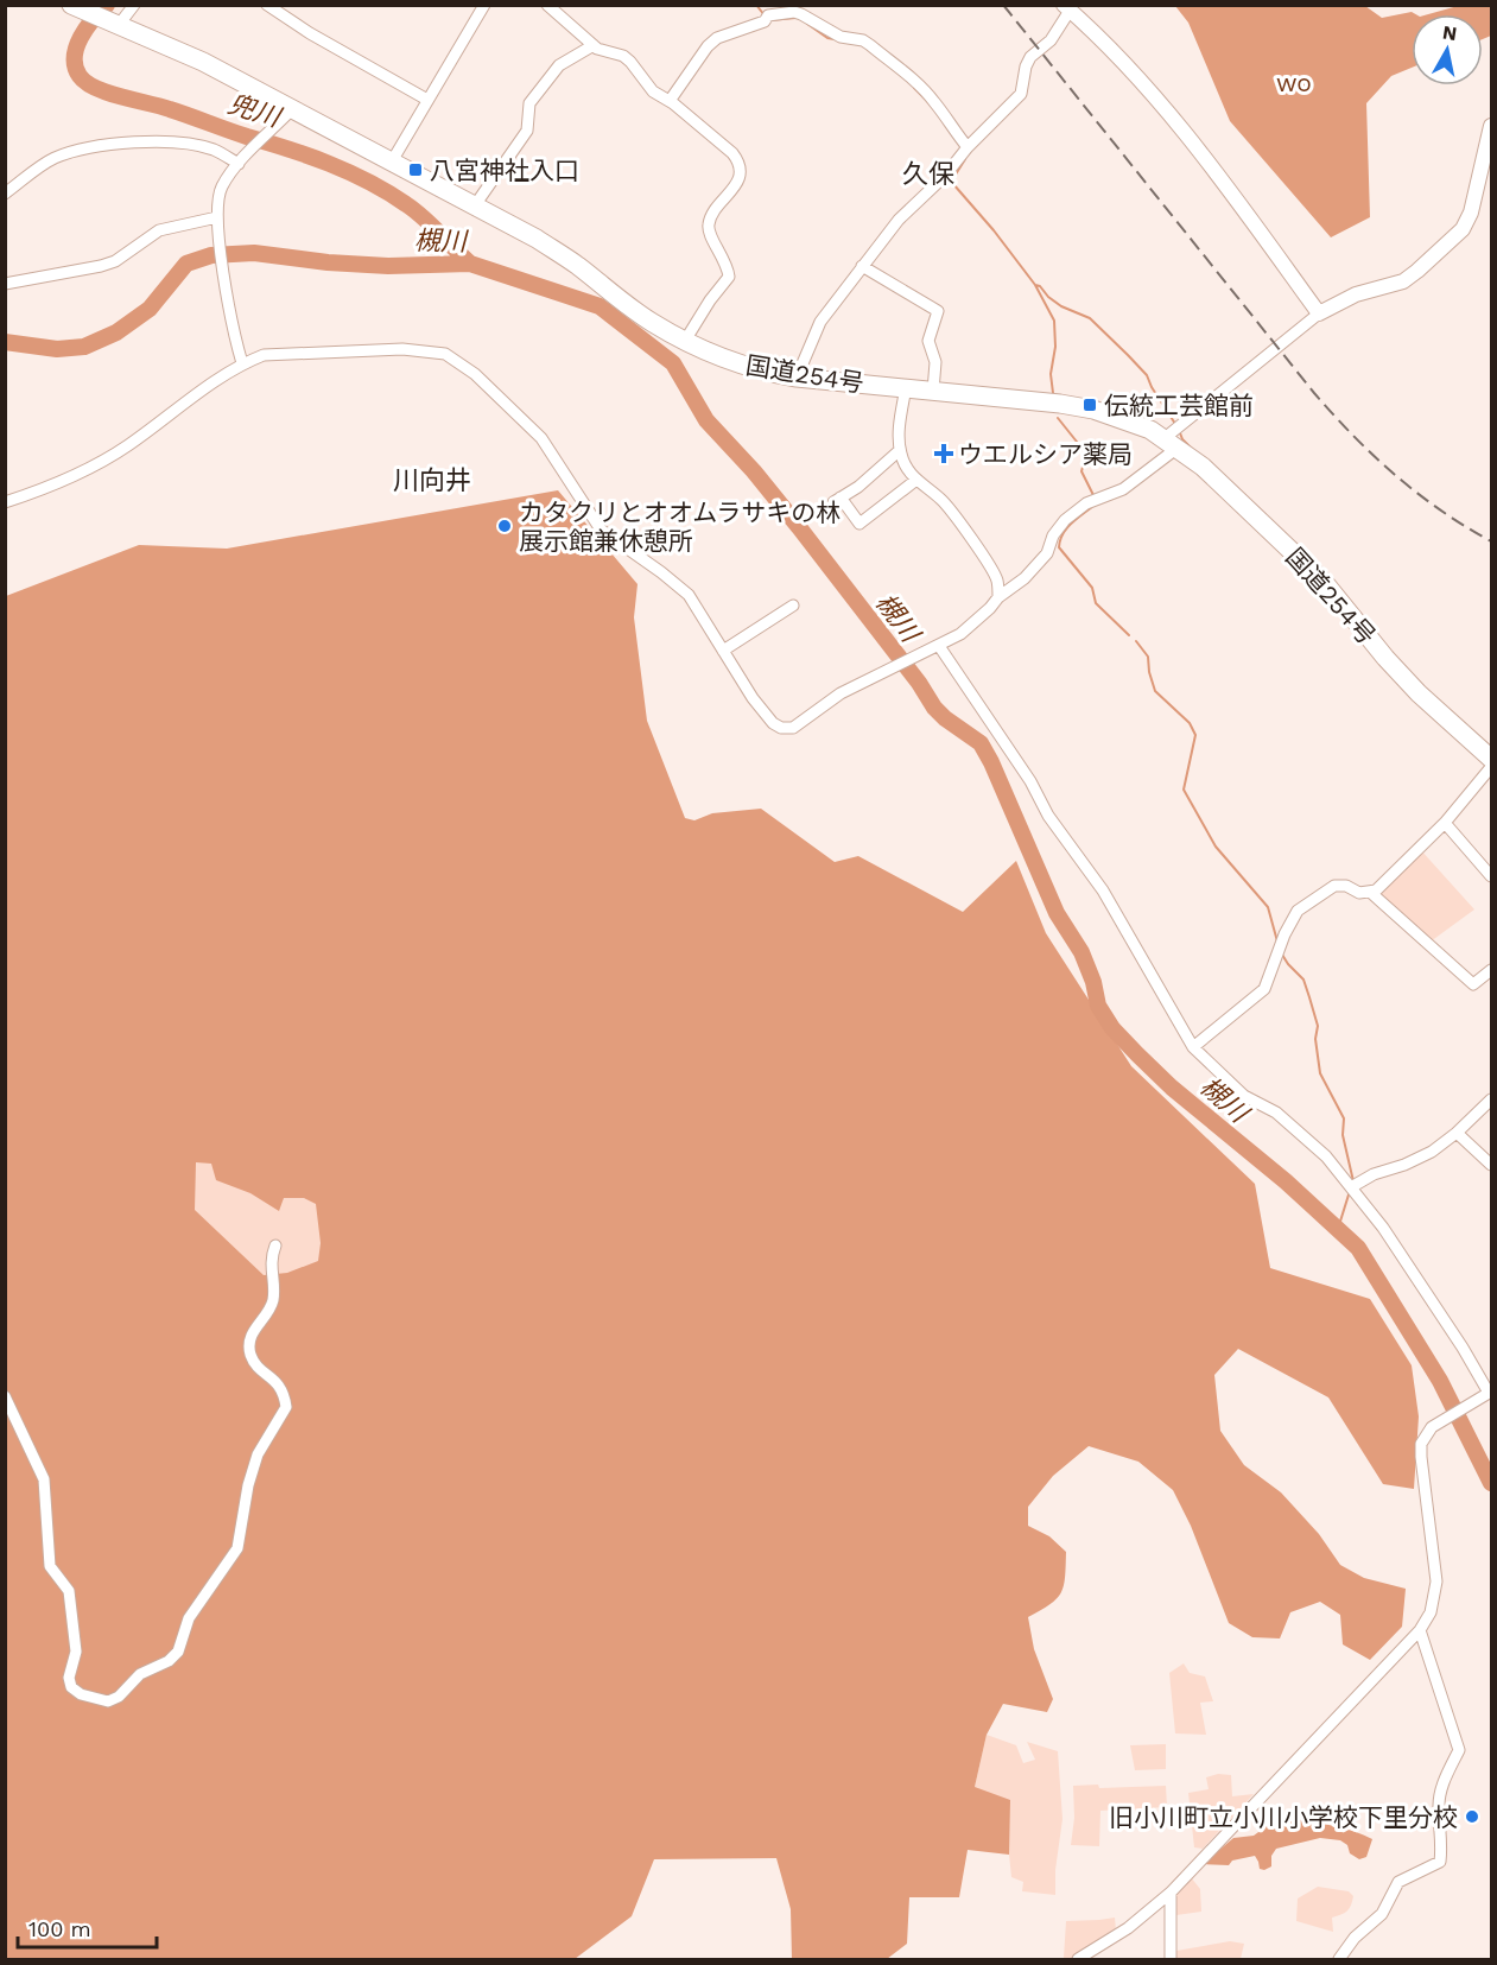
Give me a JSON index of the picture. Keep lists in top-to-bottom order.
{
  "streets": {
    "highway": ["国道254号"]
  },
  "districts": ["久保", "川向井"],
  "water": ["兜川", "槻川"],
  "parks": ["wo"],
  "places": {
    "transit": ["八宮神社入口", "伝統工芸館前"],
    "health": ["ウエルシア薬局"],
    "other": ["カタクリとオオムラサキの林 展示館兼休憩所", "旧小川町立小川小学校下里分校"]
  },
  "scale_bar": "100 m",
  "north": "top"
}
